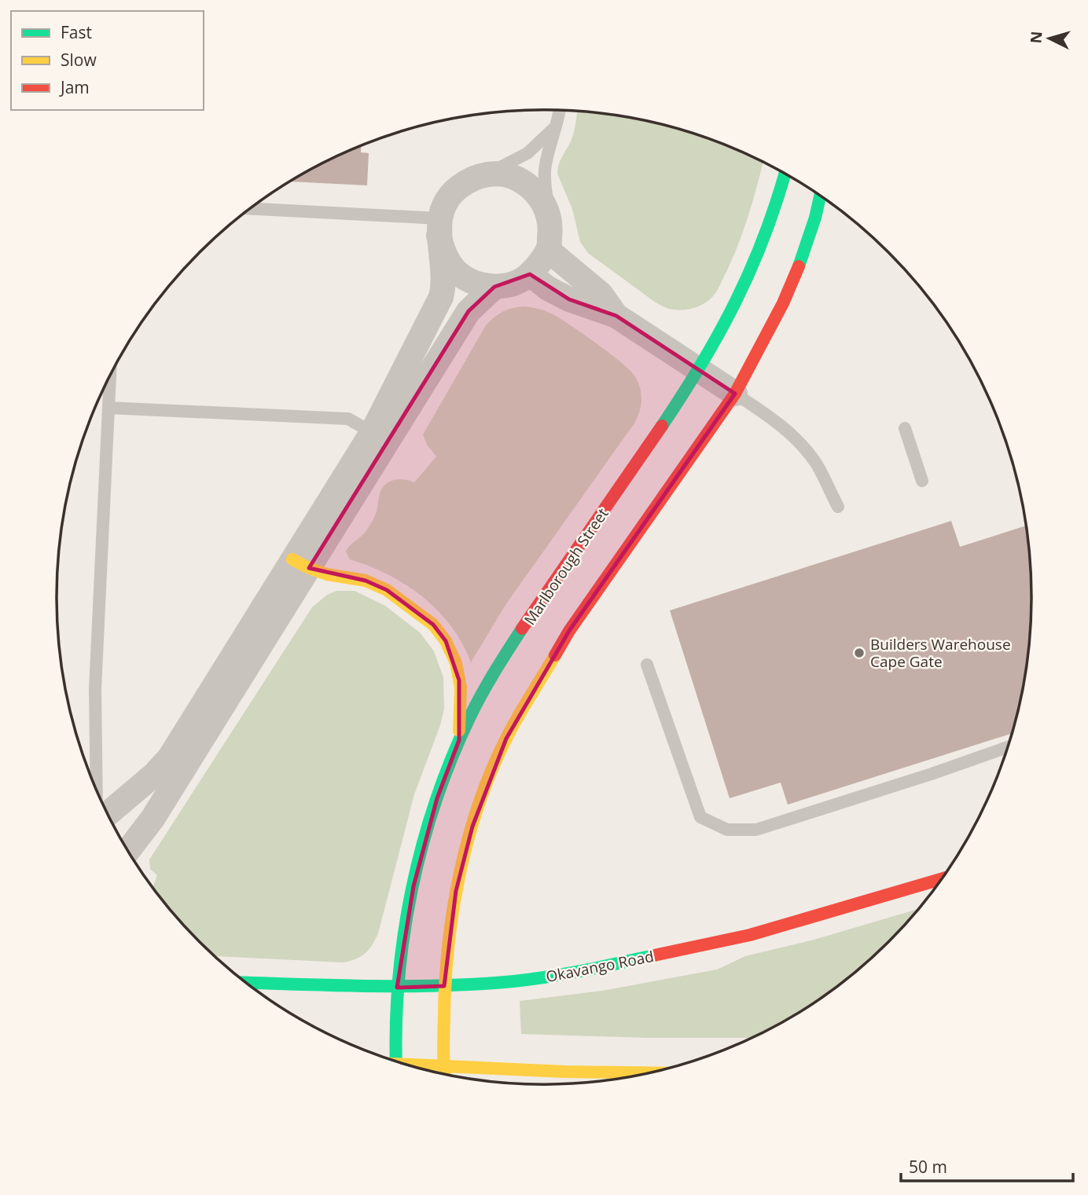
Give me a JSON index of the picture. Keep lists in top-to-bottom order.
{
  "streets": {
    "street": ["Marlborough Street", "Okavango Road"]
  },
  "crossings": [
    ["Marlborough Street", "Okavango Road"]
  ],
  "places": ["Builders Warehouse Cape Gate"],
  "legend": ["Fast", "Slow", "Jam"],
  "scale_bar": "50 m",
  "north": "left"
}
